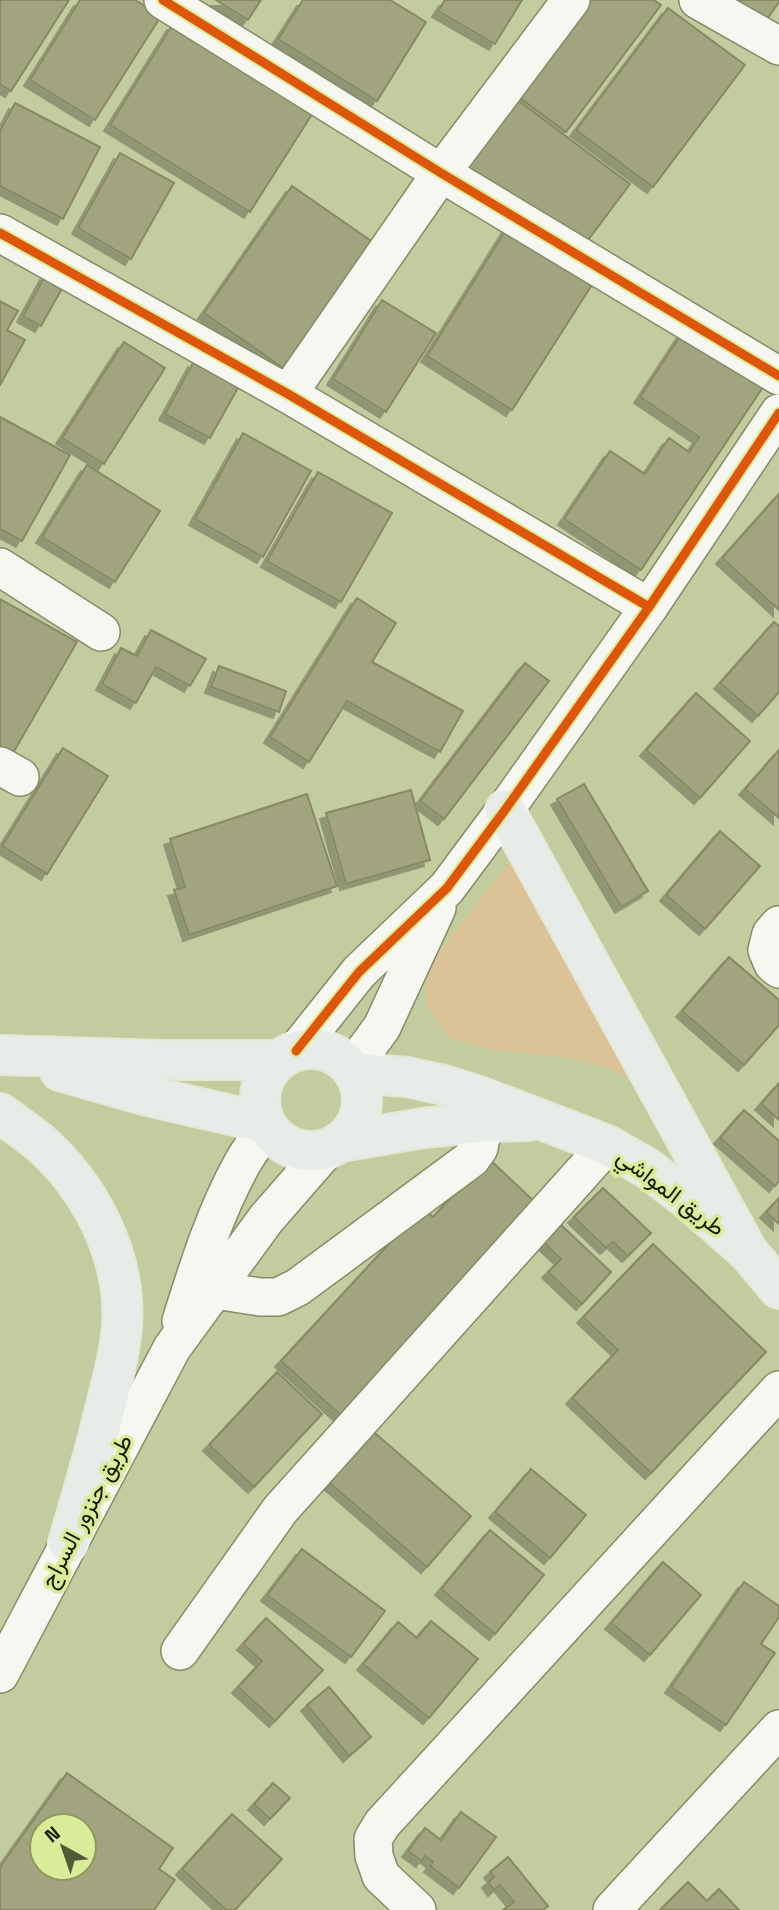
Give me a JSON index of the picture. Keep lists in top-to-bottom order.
{
  "streets": {
    "main road": ["طريق المواشي"],
    "street": ["طريق جنزور السراج"]
  },
  "crossings": [
    ["طريق المواشي", "طريق جنزور السراج"]
  ],
  "north": "top left"
}
